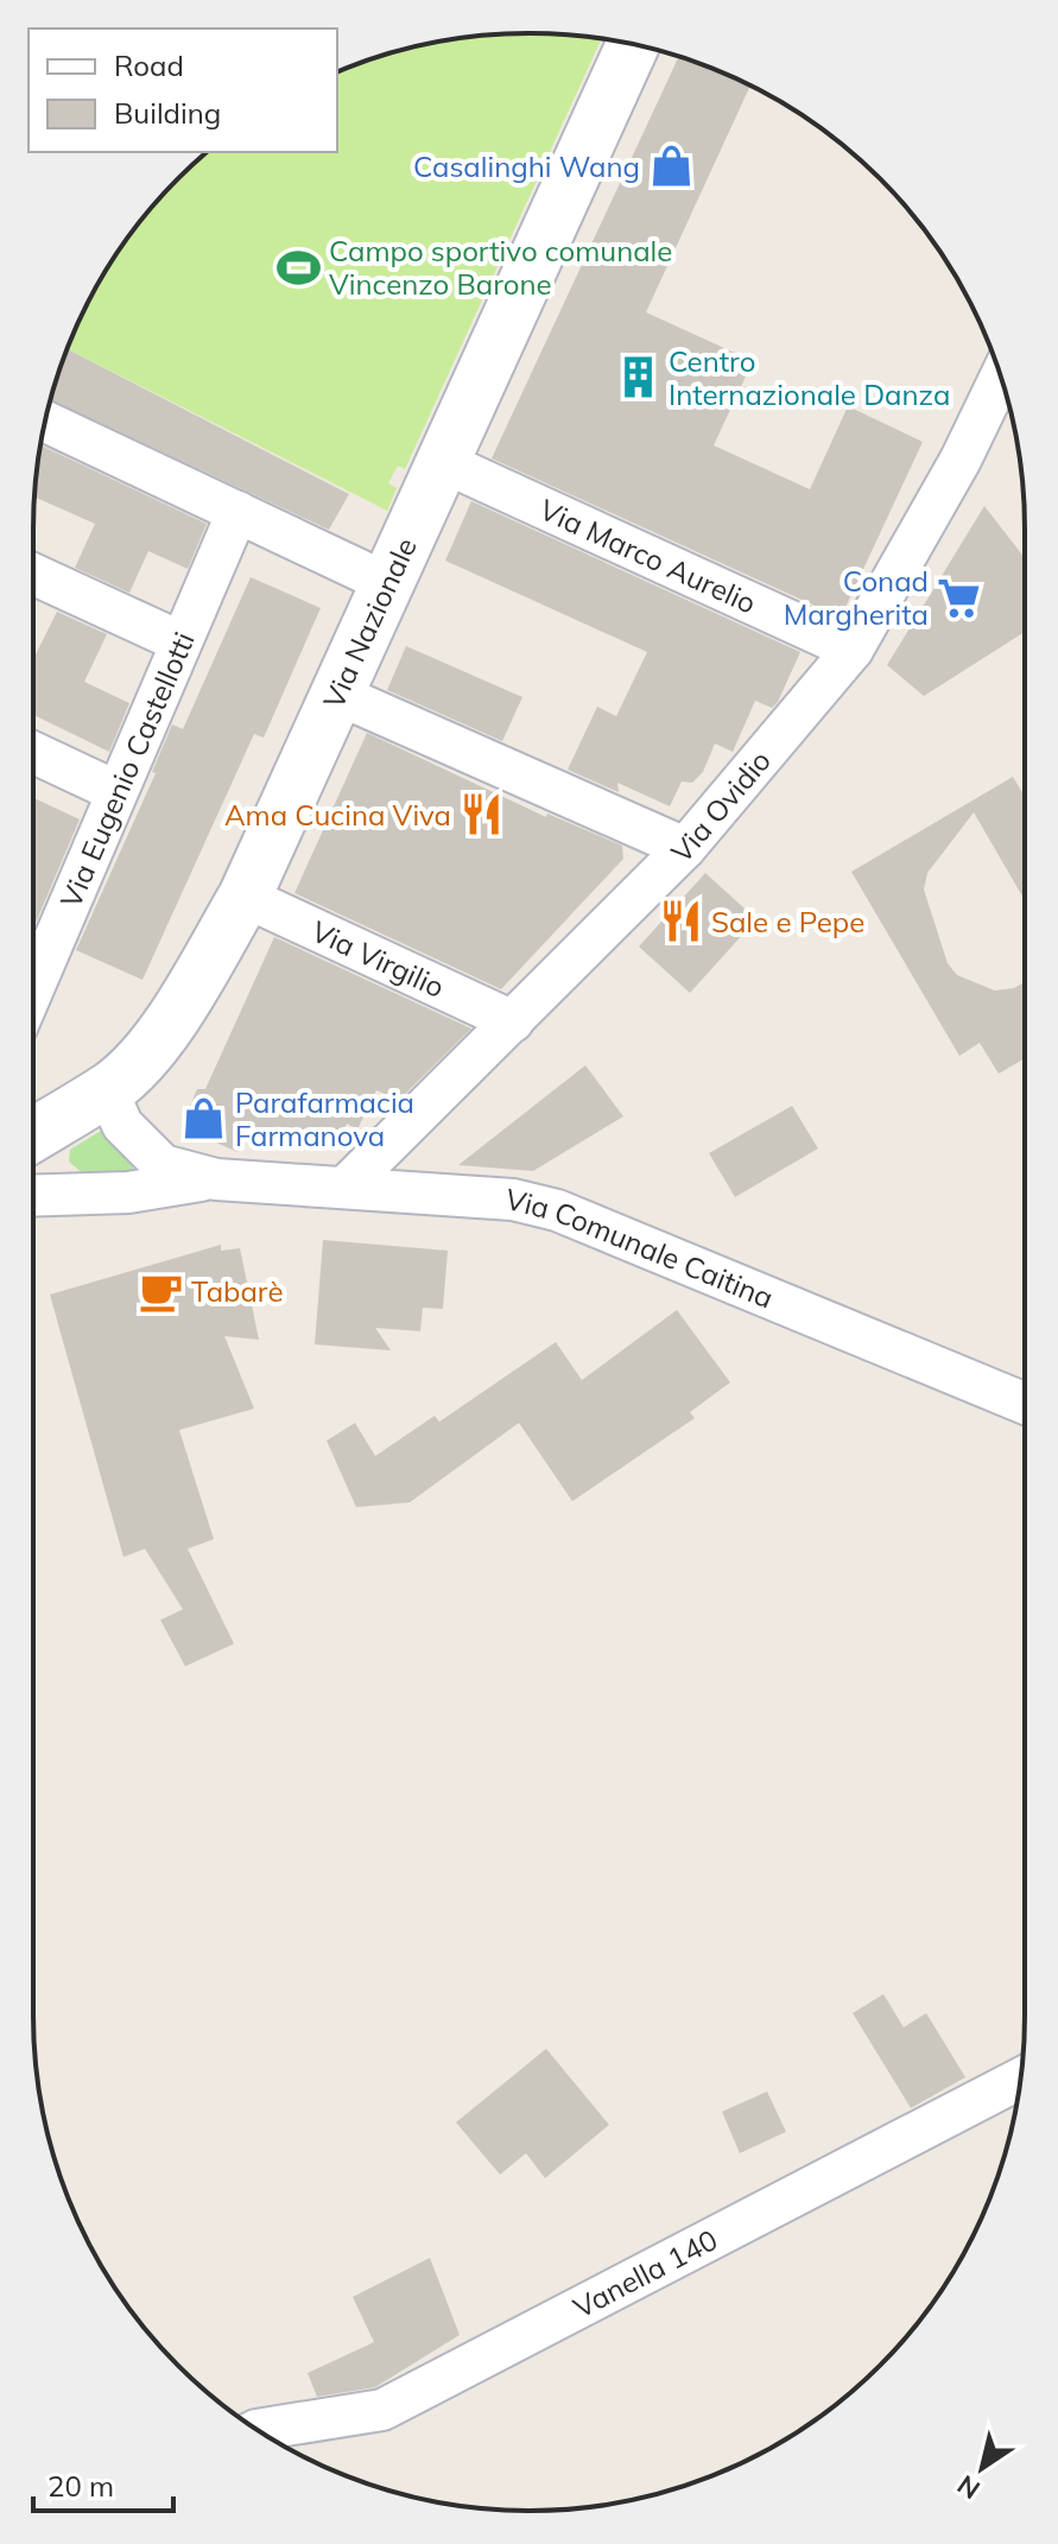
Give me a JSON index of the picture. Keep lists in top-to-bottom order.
{
  "streets": {
    "street": [
      "Via Marco Aurelio",
      "Via Nazionale",
      "Via Eugenio Castellotti",
      "Via Ovidio",
      "Via Virgilio",
      "Via Comunale Caitina",
      "Vanella 140"
    ]
  },
  "crossings": [
    ["Via Marco Aurelio", "Via Nazionale"],
    ["Via Marco Aurelio", "Via Ovidio"],
    ["Via Nazionale", "Via Virgilio"],
    ["Via Ovidio", "Via Virgilio"],
    ["Via Ovidio", "Via Comunale Caitina"]
  ],
  "places": {
    "shop": ["Casalinghi Wang", "Parafarmacia Farmanova"],
    "sports": ["Campo sportivo comunale Vincenzo Barone"],
    "building": ["Centro Internazionale Danza"],
    "supermarket": ["Conad Margherita"],
    "restaurant": ["Ama Cucina Viva", "Sale e Pepe"],
    "cafe": ["Tabarè"]
  },
  "legend": ["Road", "Building"],
  "scale_bar": "20 m",
  "north": "bottom left"
}
